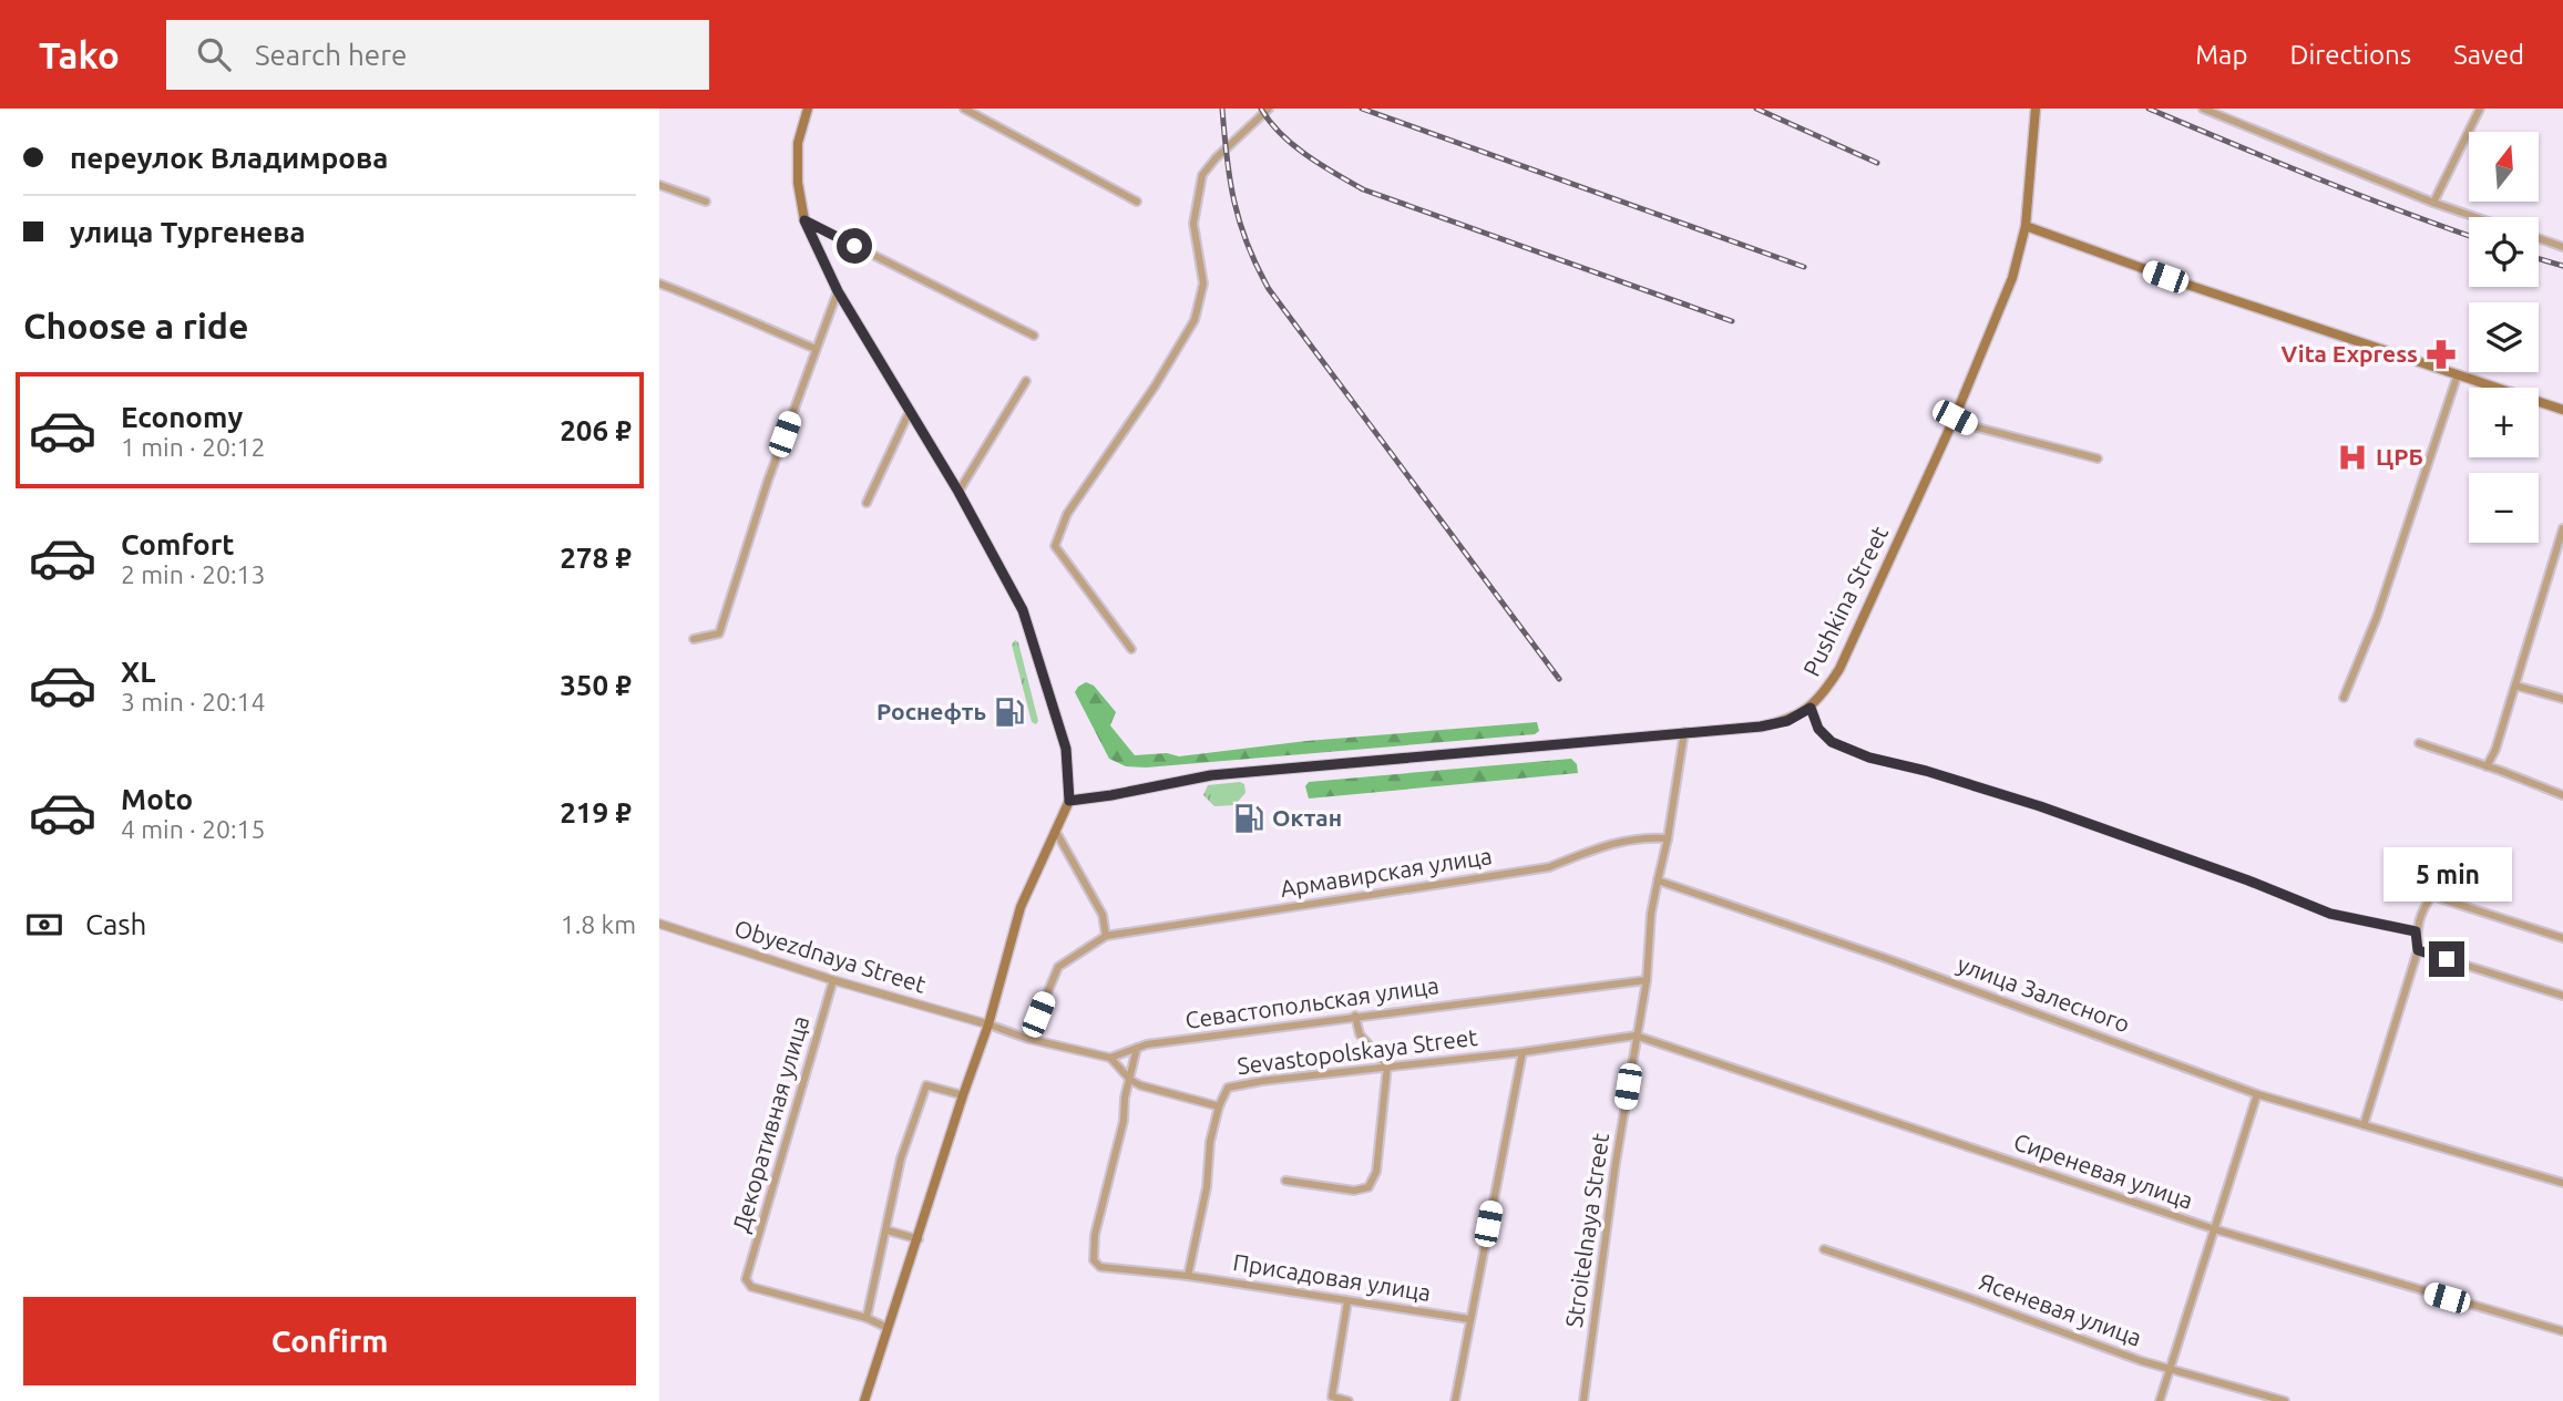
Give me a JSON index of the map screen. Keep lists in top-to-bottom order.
{
  "streets": {
    "main road": ["Pushkina Street"],
    "street": [
      "Армавирская улица",
      "Obyezdnaya Street",
      "улица Залесного",
      "Севастопольская улица",
      "Sevastopolskaya Street",
      "Декоративная улица",
      "Сиреневая улица",
      "Stroitelnaya Street",
      "Присадовая улица",
      "Ясеневая улица"
    ]
  },
  "crossings": [
    ["Obyezdnaya Street", "Декоративная улица"],
    ["улица Залесного", "Stroitelnaya Street"],
    ["Севастопольская улица", "Sevastopolskaya Street"],
    ["Севастопольская улица", "Stroitelnaya Street"],
    ["Севастопольская улица", "Присадовая улица"],
    ["Sevastopolskaya Street", "Сиреневая улица"],
    ["Sevastopolskaya Street", "Stroitelnaya Street"],
    ["Sevastopolskaya Street", "Присадовая улица"],
    ["Сиреневая улица", "Stroitelnaya Street"]
  ],
  "places": {
    "pharmacy": ["Vita Express"],
    "hospital": ["ЦРБ"],
    "fuel station": ["Роснефть", "Октан"]
  },
  "north": "top",
  "page": {
    "header": "Tako",
    "search": "Search here",
    "nav": ["Map", "Directions", "Saved"],
    "banner": ["переулок Владимрова", "улица Тургенева"],
    "map_buttons": ["+", "−"],
    "heading": "Choose a ride",
    "list": [
      {
        "name": "Economy",
        "note": "1 min · 20:12",
        "value": "206 ₽"
      },
      {
        "name": "Comfort",
        "note": "2 min · 20:13",
        "value": "278 ₽"
      },
      {
        "name": "XL",
        "note": "3 min · 20:14",
        "value": "350 ₽"
      },
      {
        "name": "Moto",
        "note": "4 min · 20:15",
        "value": "219 ₽"
      }
    ],
    "bubble": "5 min",
    "pay": ["Cash", "1.8 km"],
    "buttons": "Confirm"
  }
}
